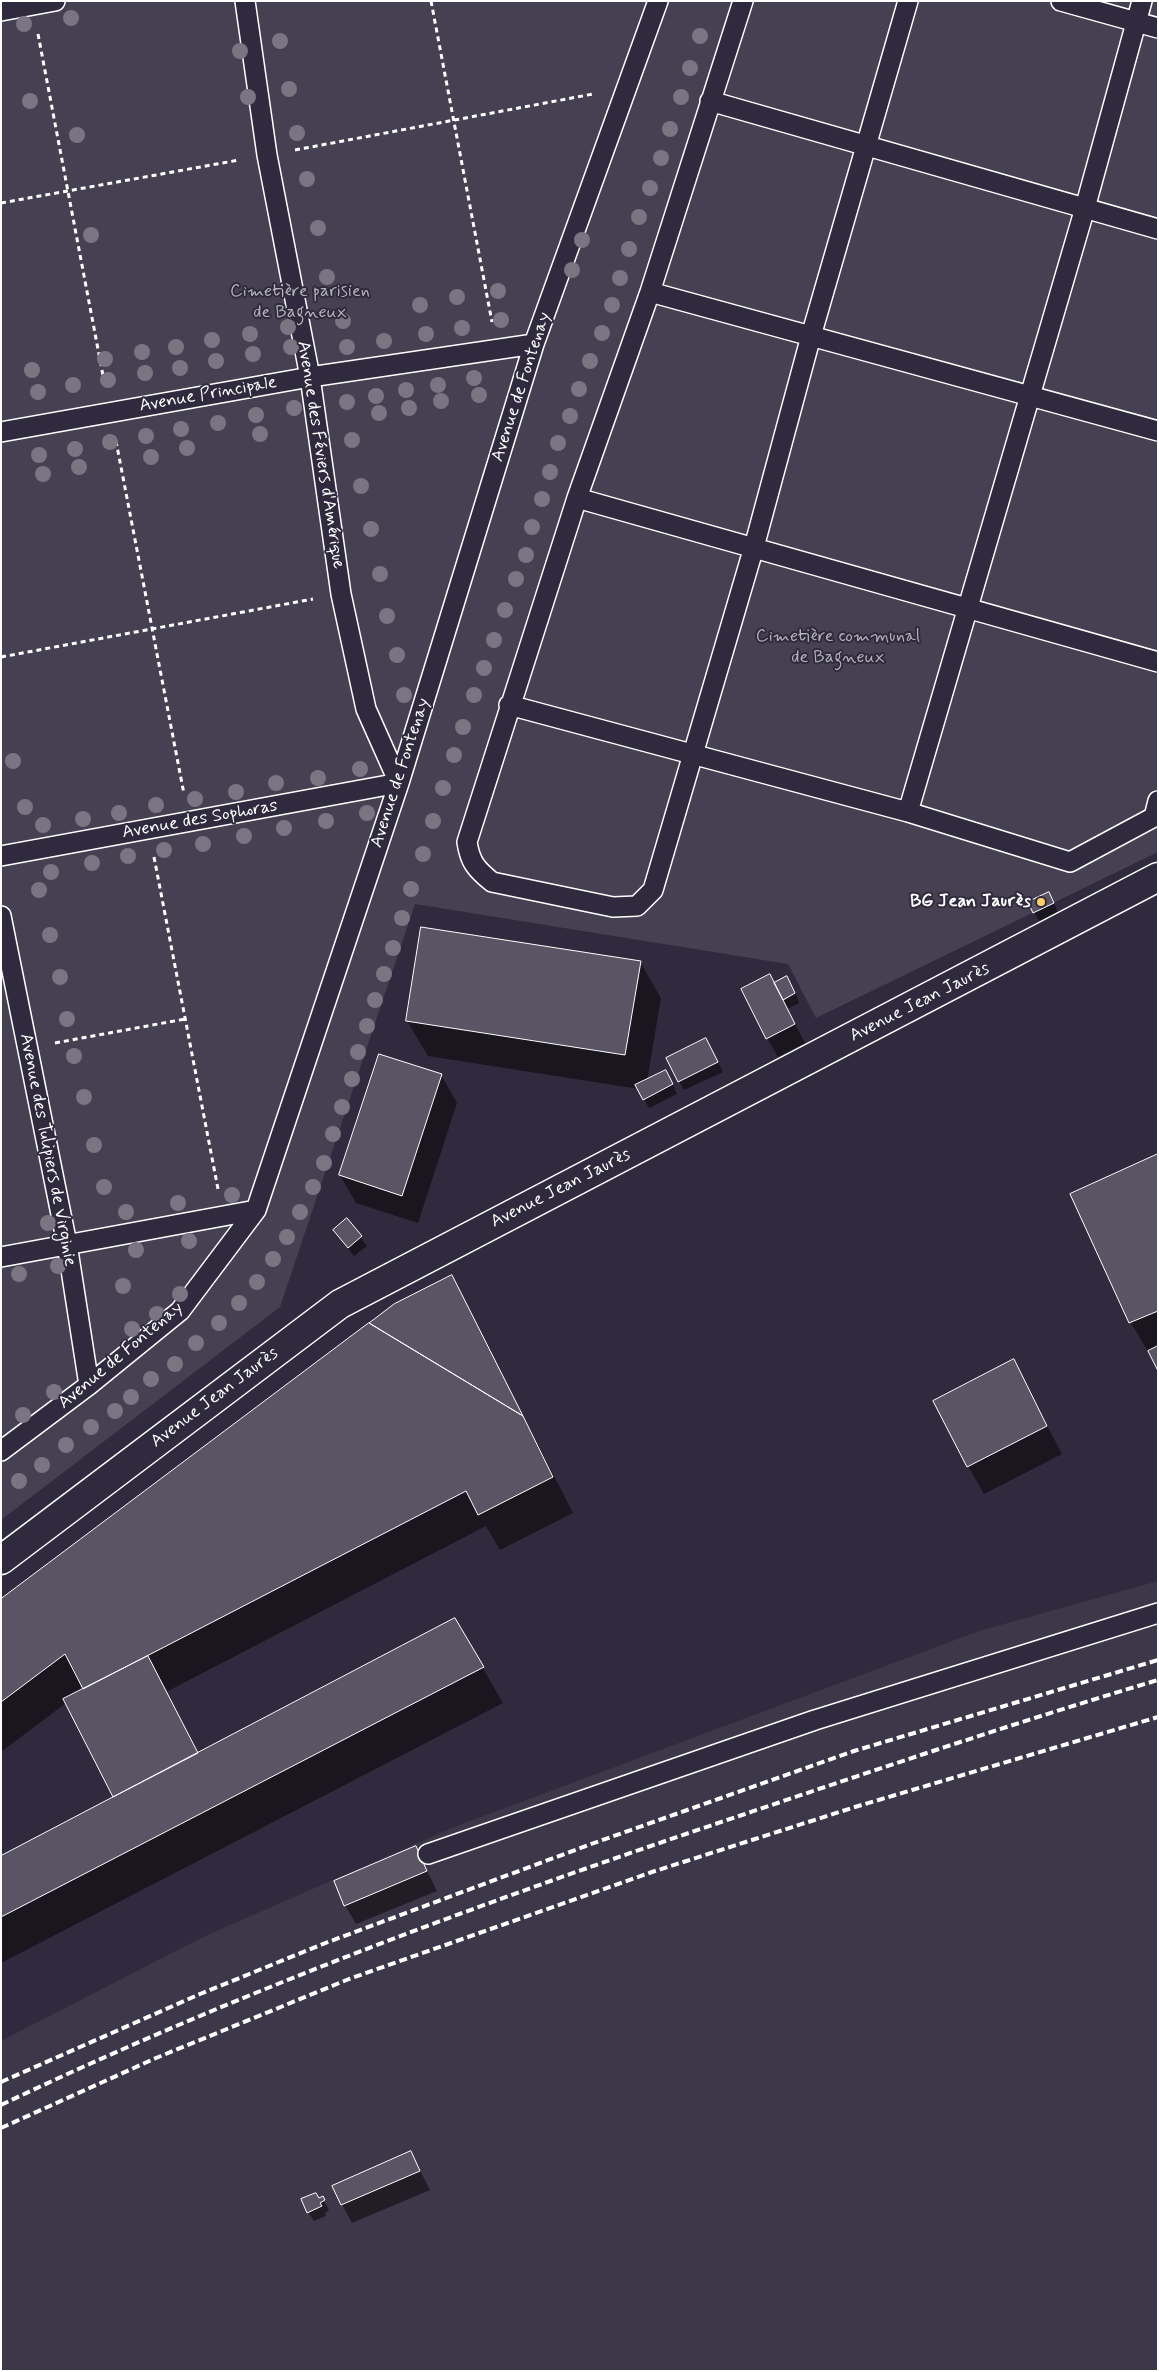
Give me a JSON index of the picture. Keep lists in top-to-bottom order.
{
  "streets": {
    "street": ["Avenue Jean Jaurès"],
    "lane": [
      "Avenue de Fontenay",
      "Avenue Principale",
      "Avenue des Féviers d'Amérique",
      "Avenue des Sophoras",
      "Avenue des Tulipiers de Virginie"
    ]
  },
  "crossings": [
    ["Avenue de Fontenay", "Avenue Principale"],
    ["Avenue de Fontenay", "Avenue des Féviers d'Amérique"],
    ["Avenue de Fontenay", "Avenue des Sophoras"],
    ["Avenue de Fontenay", "Avenue des Tulipiers de Virginie"],
    ["Avenue Principale", "Avenue des Féviers d'Amérique"],
    ["Avenue des Féviers d'Amérique", "Avenue des Sophoras"]
  ],
  "parks": ["Cimetière parisien de Bagneux", "Cimetière communal de Bagneux"],
  "places": ["BG Jean Jaurès"]
}
